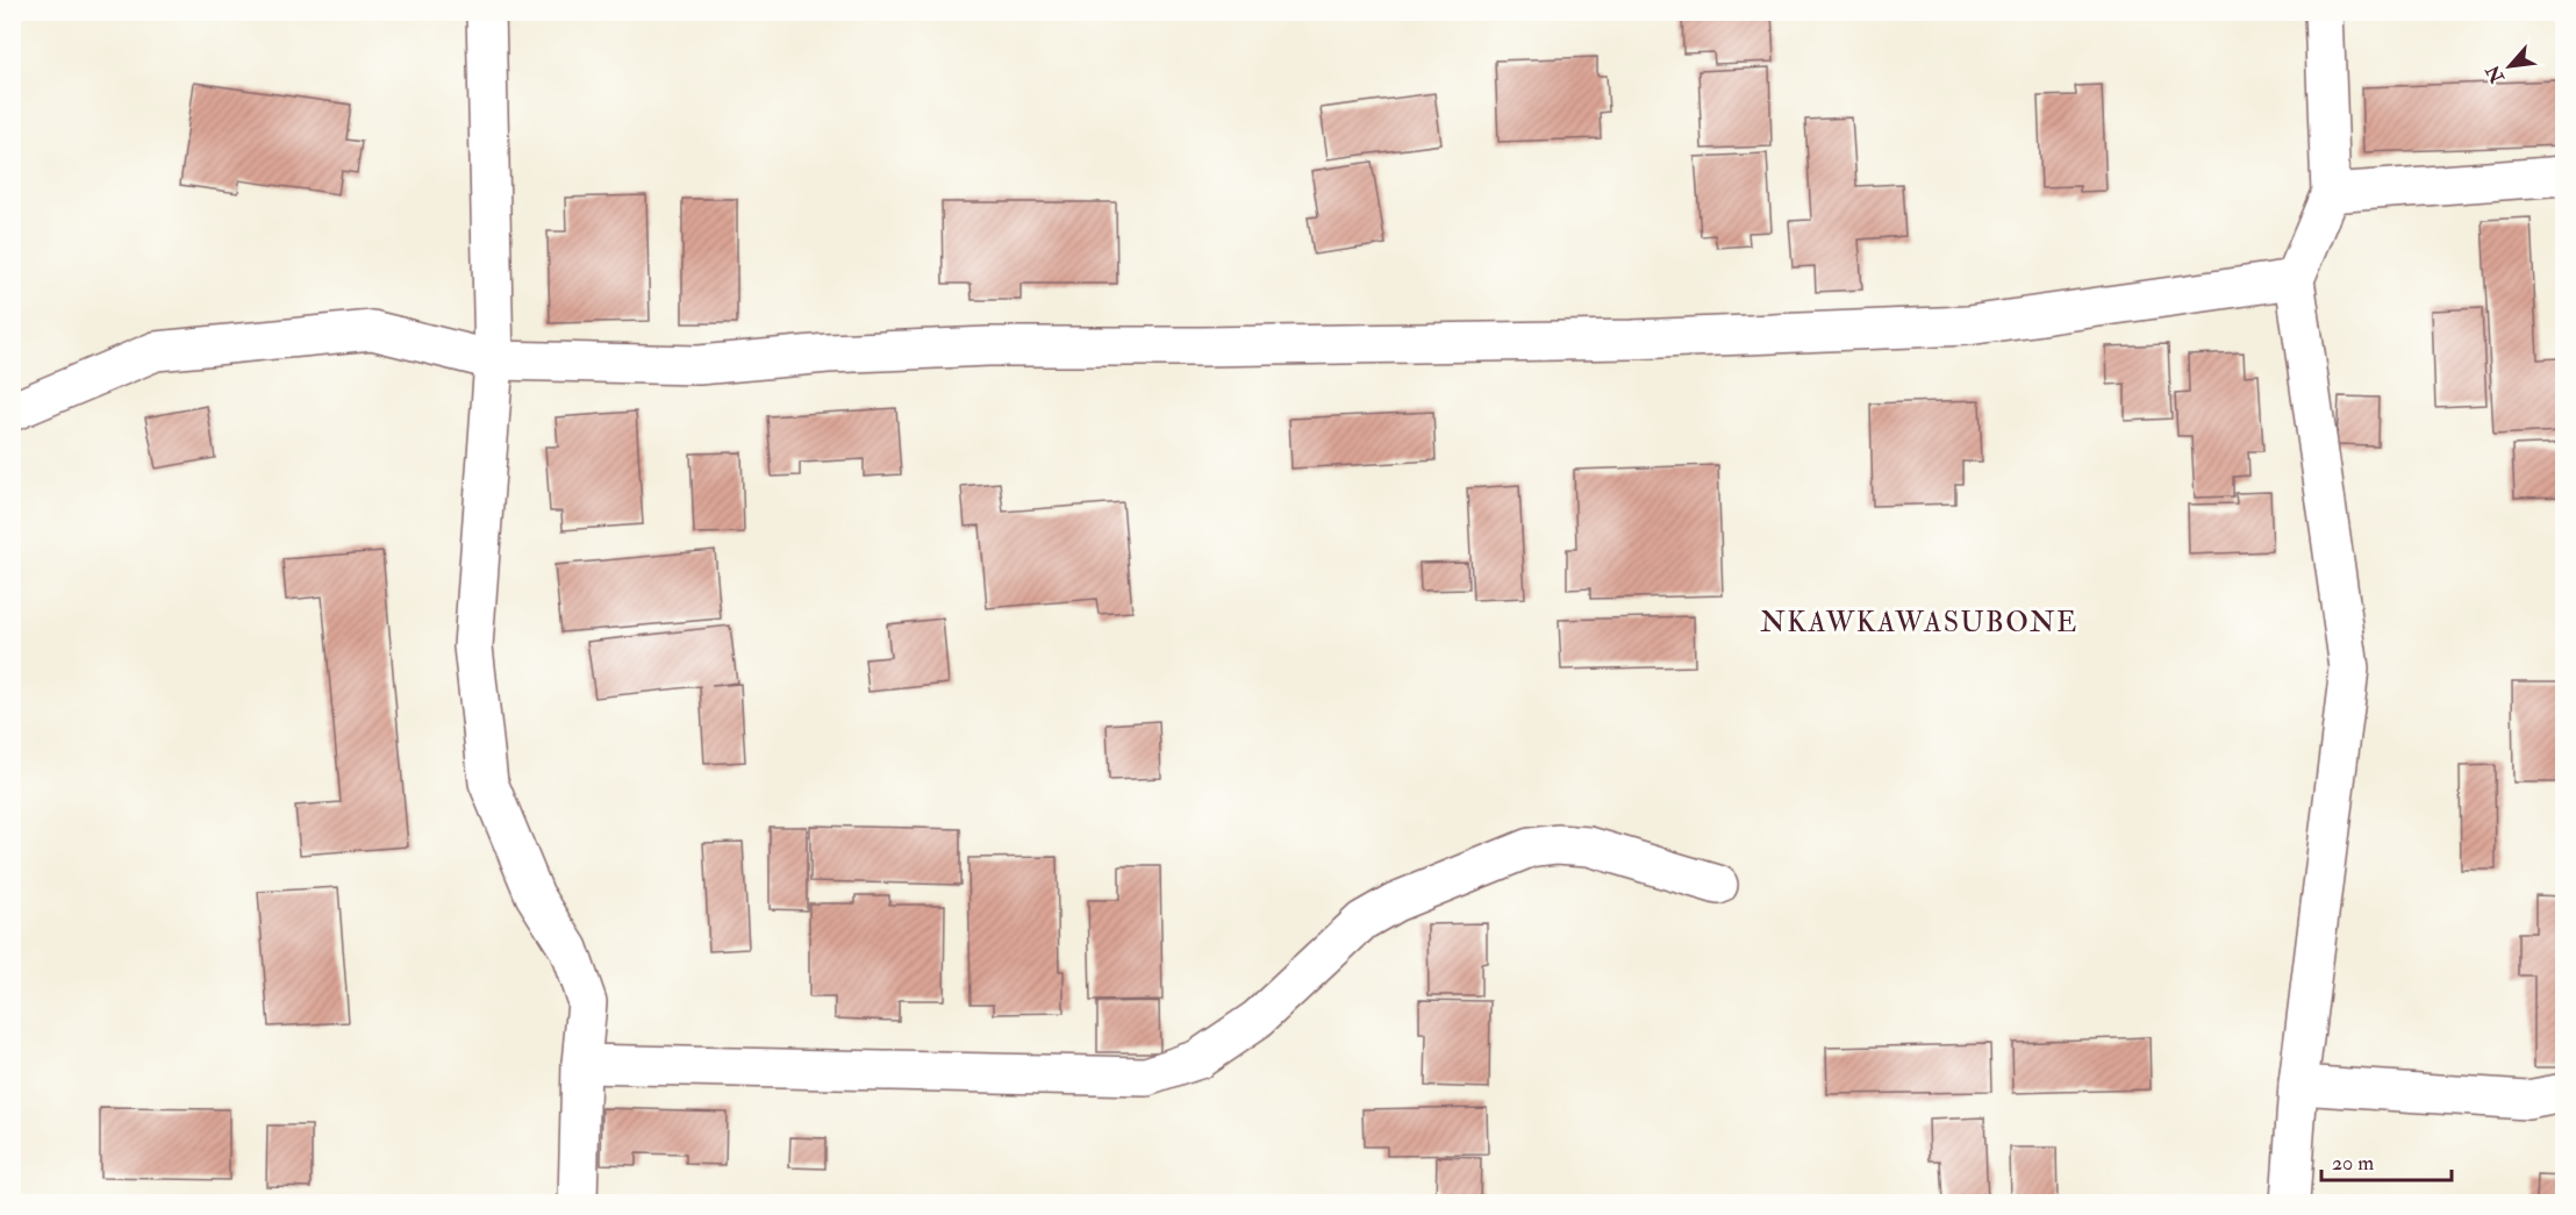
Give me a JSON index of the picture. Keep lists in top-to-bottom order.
{
  "districts": ["NKAWKAWASUBONE"],
  "scale_bar": "20 m",
  "north": "bottom left"
}
